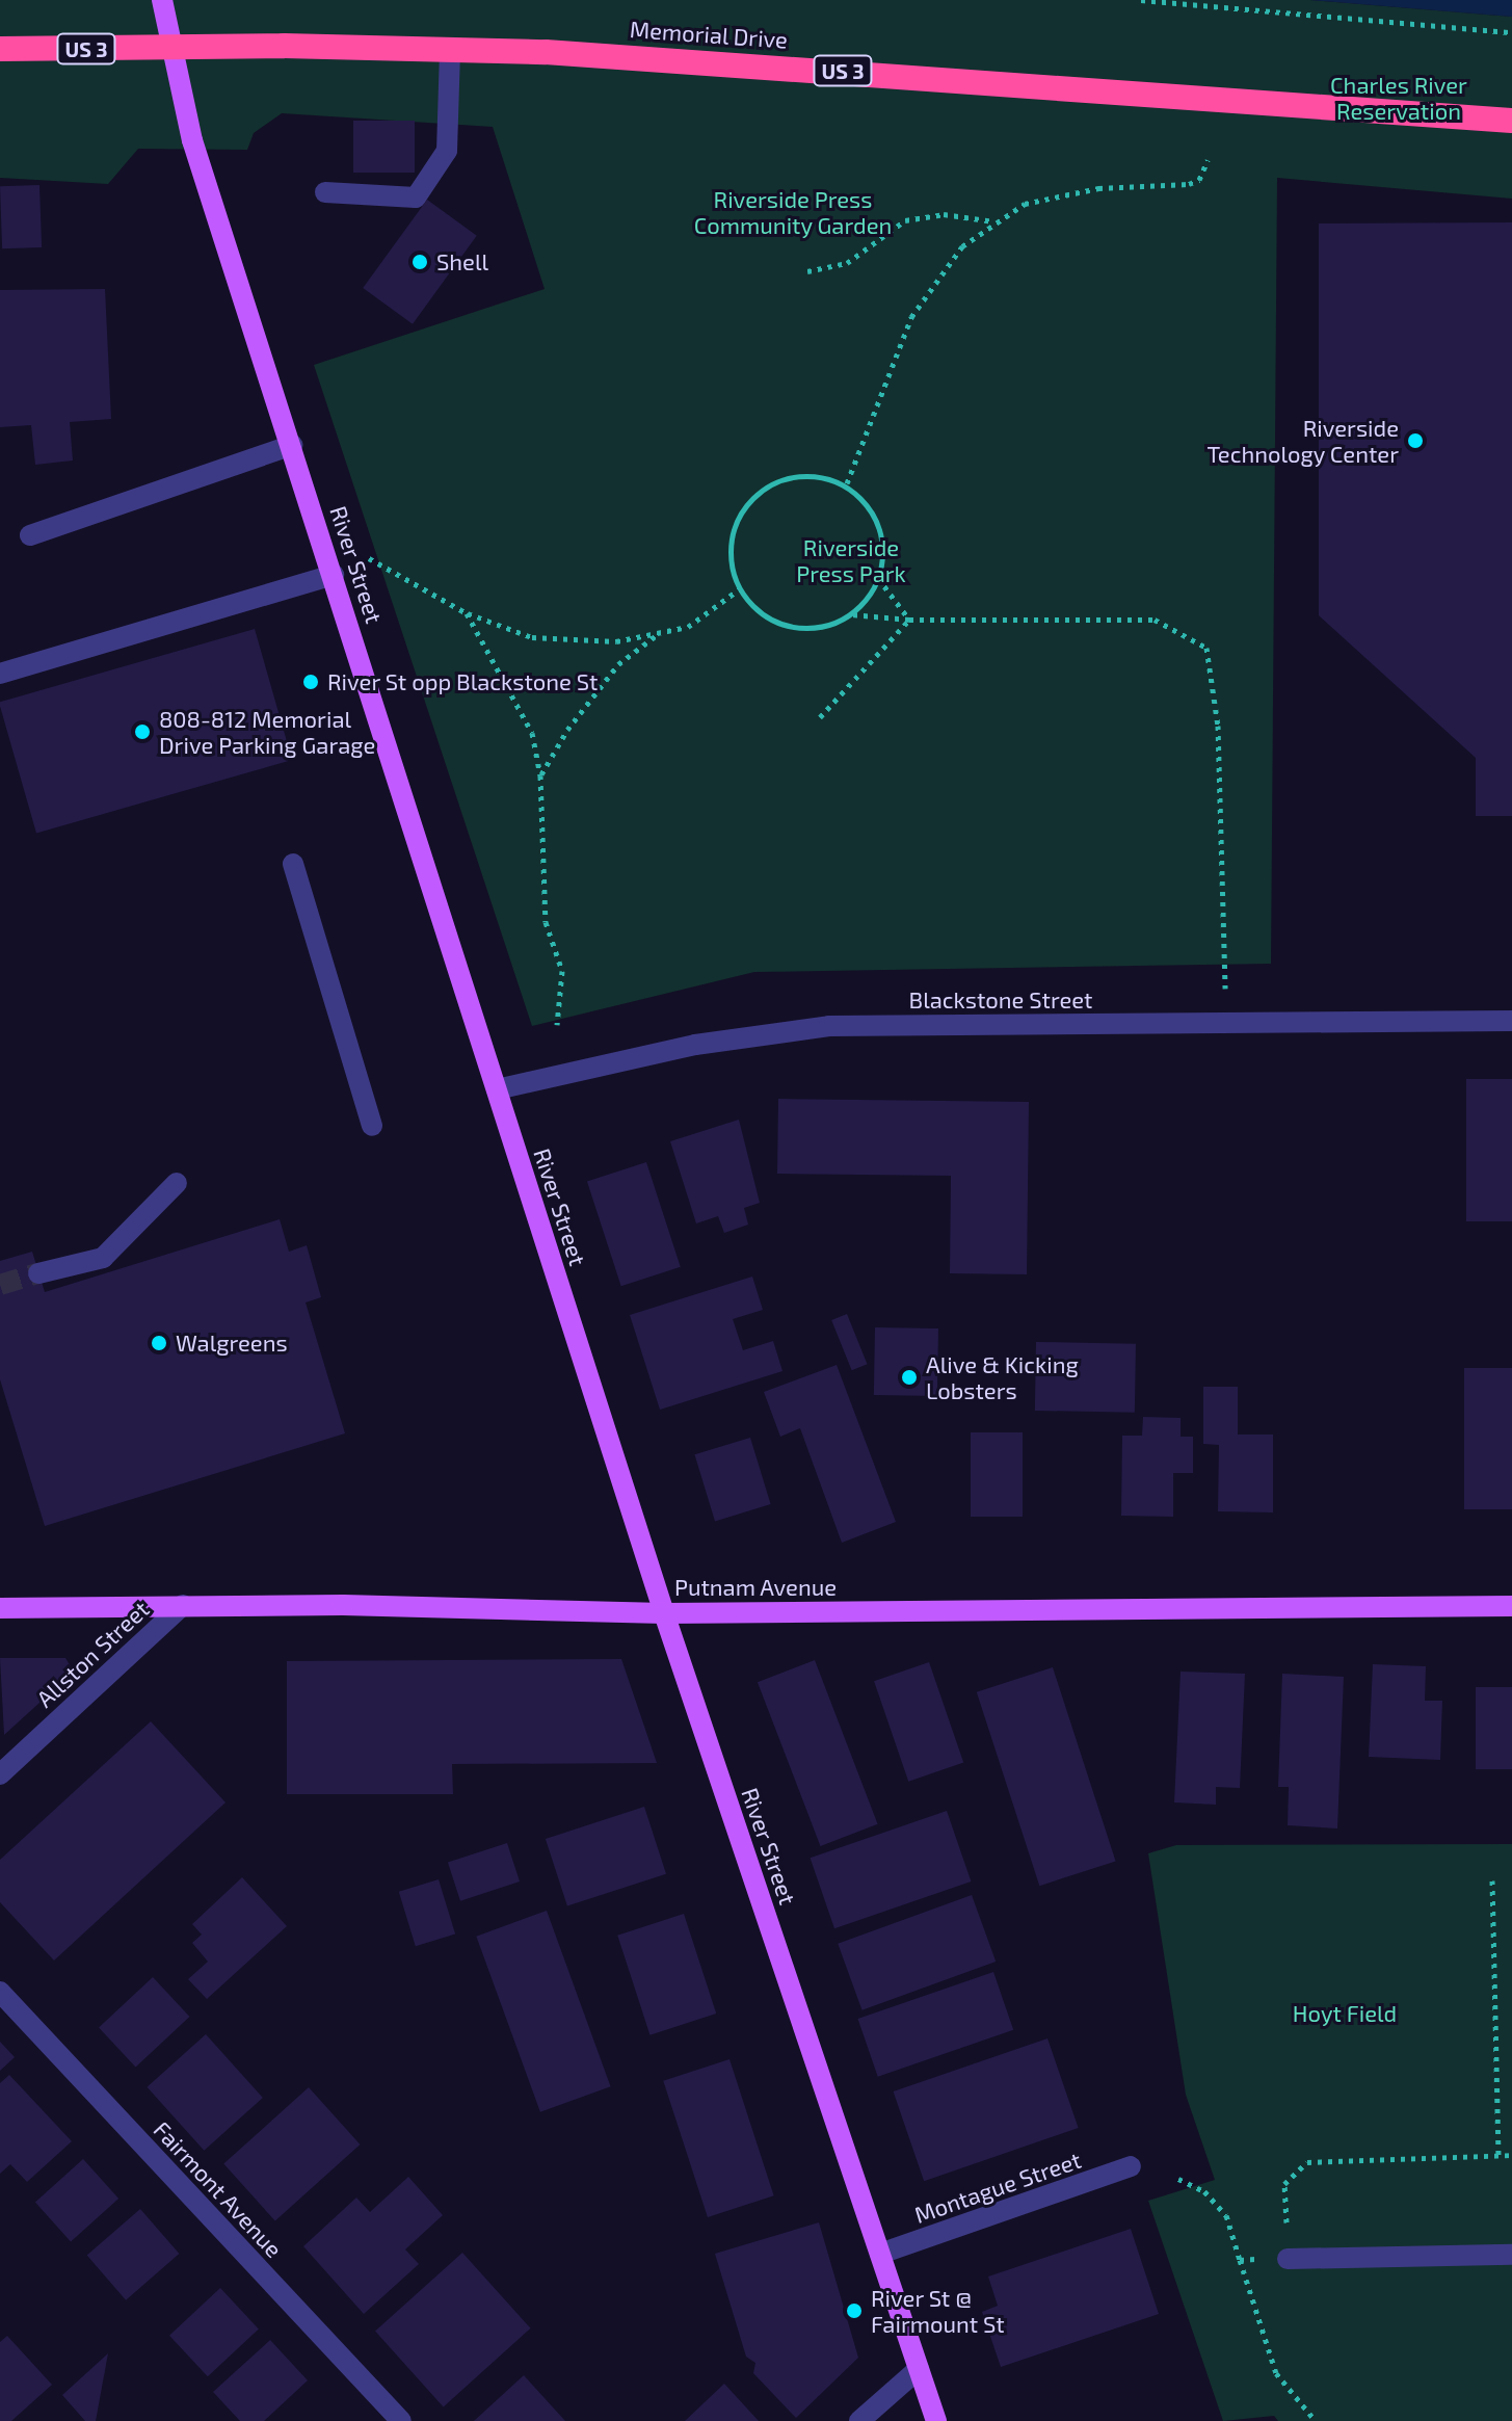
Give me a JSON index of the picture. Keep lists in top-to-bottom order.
{
  "streets": {
    "highway": ["Memorial Drive", "US 3"],
    "main road": ["River Street", "Putnam Avenue"],
    "street": [
      "Blackstone Street",
      "Allston Street",
      "Montague Street",
      "Fairmont Avenue"
    ]
  },
  "crossings": [
    ["Memorial Drive", "River Street"],
    ["River Street", "Blackstone Street"],
    ["River Street", "Putnam Avenue"],
    ["River Street", "Montague Street"],
    ["Putnam Avenue", "Allston Street"]
  ],
  "parks": [
    "Charles River Reservation",
    "Riverside Press Community Garden",
    "Riverside Press Park",
    "Hoyt Field"
  ],
  "places": [
    "Shell",
    "Riverside Technology Center",
    "River St opp Blackstone St",
    "808-812 Memorial Drive Parking Garage",
    "Walgreens",
    "Alive & Kicking Lobsters",
    "River St @ Fairmount St"
  ]
}
